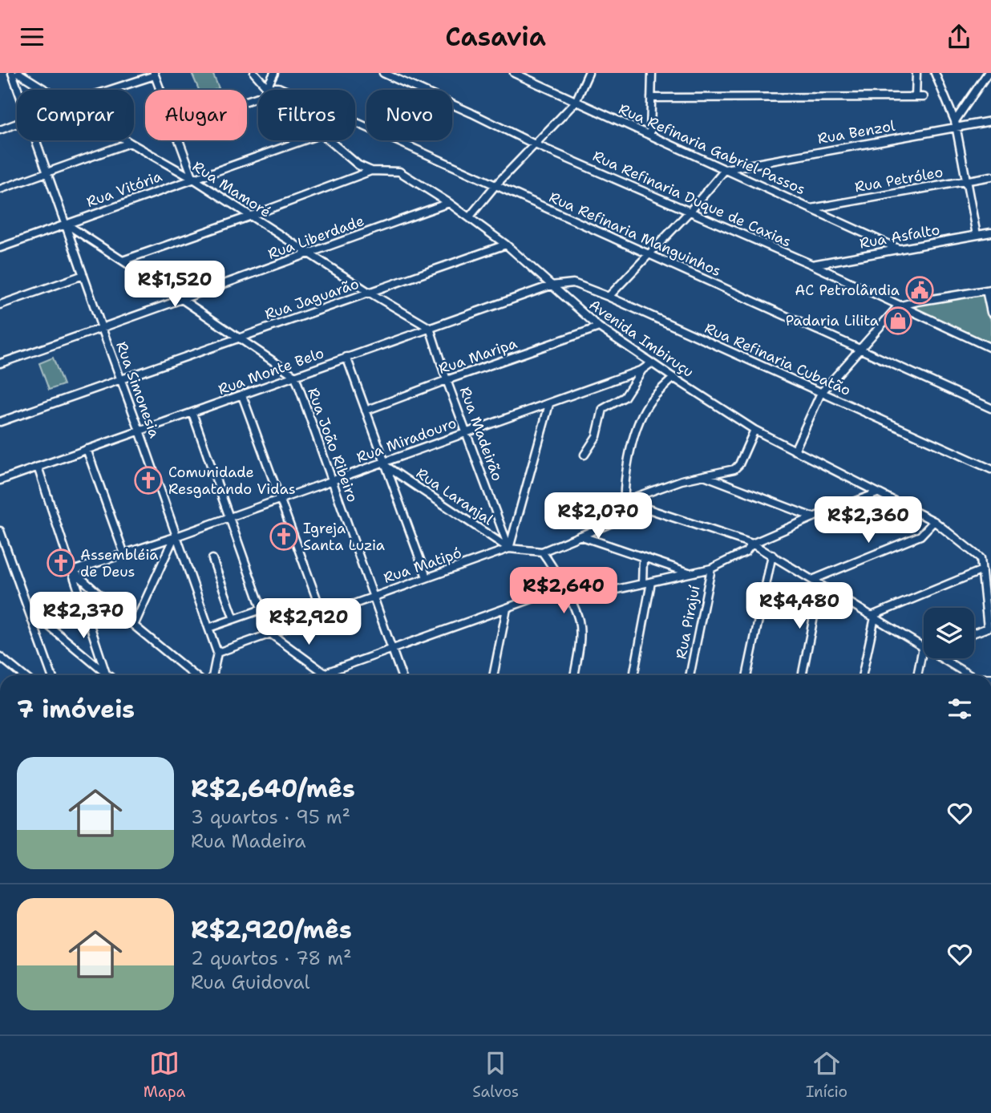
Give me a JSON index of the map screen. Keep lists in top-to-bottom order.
{
  "streets": {
    "street": [
      "Rua Benzol",
      "Rua Refinaria Gabriel Passos",
      "Rua Petróleo",
      "Rua Vitória",
      "Rua Mamoré",
      "Rua Refinaria Duque de Caxias",
      "Rua Refinaria Manguinhos",
      "Rua Asfalto",
      "Rua Liberdade",
      "Rua Jaguarão",
      "Avenida Imbiruçu",
      "Rua Maripa",
      "Rua Refinaria Cubatão",
      "Rua Monte Belo",
      "Rua Simonesia",
      "Rua Madeirão",
      "Rua Miradouro",
      "Rua João Ribeiro",
      "Rua Laranjal",
      "Rua Matipó",
      "Rua Pirajuí"
    ]
  },
  "crossings": [
    ["Rua Benzol", "Rua Refinaria Gabriel Passos"],
    ["Rua Refinaria Gabriel Passos", "Rua Petróleo"],
    ["Rua Refinaria Gabriel Passos", "Rua Asfalto"],
    ["Rua Vitória", "Rua Mamoré"],
    ["Rua Vitória", "Rua Simonesia"],
    ["Rua Mamoré", "Rua Liberdade"],
    ["Rua Mamoré", "Rua Jaguarão"],
    ["Rua Mamoré", "Rua Monte Belo"],
    ["Rua Mamoré", "Rua Madeirão"],
    ["Rua Refinaria Duque de Caxias", "Rua Asfalto"],
    ["Rua Liberdade", "Avenida Imbiruçu"],
    ["Rua Liberdade", "Rua Simonesia"],
    ["Rua Jaguarão", "Avenida Imbiruçu"],
    ["Rua Jaguarão", "Rua Simonesia"],
    ["Avenida Imbiruçu", "Rua Maripa"],
    ["Avenida Imbiruçu", "Rua Refinaria Cubatão"],
    ["Avenida Imbiruçu", "Rua Monte Belo"],
    ["Avenida Imbiruçu", "Rua Miradouro"],
    ["Rua Maripa", "Rua Madeirão"],
    ["Rua Refinaria Cubatão", "Rua Monte Belo"],
    ["Rua Monte Belo", "Rua Simonesia"],
    ["Rua Monte Belo", "Rua Madeirão"],
    ["Rua Monte Belo", "Rua João Ribeiro"],
    ["Rua Simonesia", "Rua Miradouro"],
    ["Rua Simonesia", "Rua Matipó"],
    ["Rua Madeirão", "Rua Miradouro"],
    ["Rua Madeirão", "Rua Laranjal"],
    ["Rua Madeirão", "Rua Matipó"],
    ["Rua Miradouro", "Rua João Ribeiro"],
    ["Rua Miradouro", "Rua Laranjal"],
    ["Rua João Ribeiro", "Rua Matipó"],
    ["Rua Laranjal", "Rua Matipó"]
  ],
  "places": {
    "public building": ["AC Petrolândia"],
    "shop": ["Padaria Lilita"],
    "church": ["Comunidade Resgatando Vidas", "Igreja Santa Luzia", "Assembléia de Deus"]
  },
  "page": {
    "header": "Casavia",
    "chip": [
      "Comprar",
      "Alugar",
      "Filtros",
      "Novo"
    ],
    "price": [
      "R$1,520",
      "R$2,070",
      "R$2,360",
      "R$2,640",
      "R$4,480",
      "R$2,370",
      "R$2,920"
    ],
    "heading": "7 imóveis",
    "list": [
      {
        "name": "R$2,640/mês",
        "note": "3 quartos · 95 m² · Rua Madeira"
      },
      {
        "name": "R$2,920/mês",
        "note": "2 quartos · 78 m² · Rua Guidoval"
      }
    ],
    "tabs": ["Mapa", "Salvos", "Início"]
  }
}
